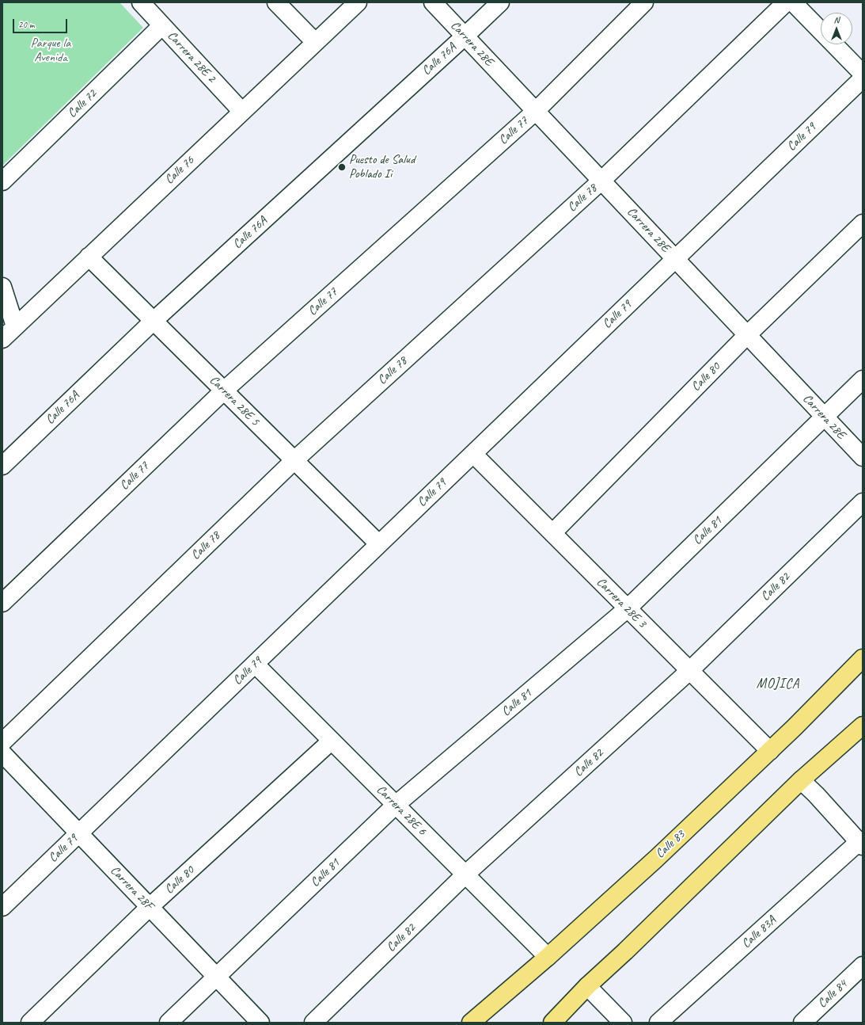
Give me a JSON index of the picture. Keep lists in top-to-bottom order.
{
  "streets": {
    "main road": ["Calle 83"],
    "street": [
      "Carrera 28E",
      "Carrera 28E 2",
      "Calle 76A",
      "Calle 72",
      "Calle 77",
      "Calle 79",
      "Calle 76",
      "Calle 78",
      "Calle 80",
      "Carrera 28E 5",
      "Calle 81",
      "Calle 82",
      "Carrera 28E 3",
      "Carrera 28E 6",
      "Carrera 28F",
      "Calle 83A",
      "Calle 84"
    ]
  },
  "crossings": [
    ["Carrera 28E", "Calle 76A"],
    ["Carrera 28E", "Calle 77"],
    ["Carrera 28E", "Calle 79"],
    ["Carrera 28E", "Calle 78"],
    ["Carrera 28E", "Calle 80"],
    ["Carrera 28E", "Calle 81"],
    ["Carrera 28E 2", "Calle 72"],
    ["Carrera 28E 2", "Calle 76"],
    ["Calle 76A", "Carrera 28E 5"],
    ["Calle 77", "Carrera 28E 5"],
    ["Calle 79", "Carrera 28E 5"],
    ["Calle 79", "Carrera 28E 3"],
    ["Calle 79", "Carrera 28E 6"],
    ["Calle 79", "Carrera 28F"],
    ["Calle 76", "Carrera 28E 5"],
    ["Calle 78", "Carrera 28E 5"],
    ["Calle 80", "Carrera 28E 3"],
    ["Calle 80", "Carrera 28E 6"],
    ["Calle 80", "Carrera 28F"],
    ["Calle 81", "Carrera 28E 3"],
    ["Calle 81", "Carrera 28E 6"],
    ["Calle 81", "Carrera 28F"],
    ["Calle 82", "Carrera 28E 3"],
    ["Calle 82", "Carrera 28E 6"],
    ["Carrera 28E 3", "Calle 83"],
    ["Carrera 28E 6", "Calle 83"]
  ],
  "districts": ["MOJICA"],
  "parks": ["Parque la Avenida"],
  "places": ["Puesto de Salud Poblado Ii"],
  "scale_bar": "20 m",
  "north": "top"
}
